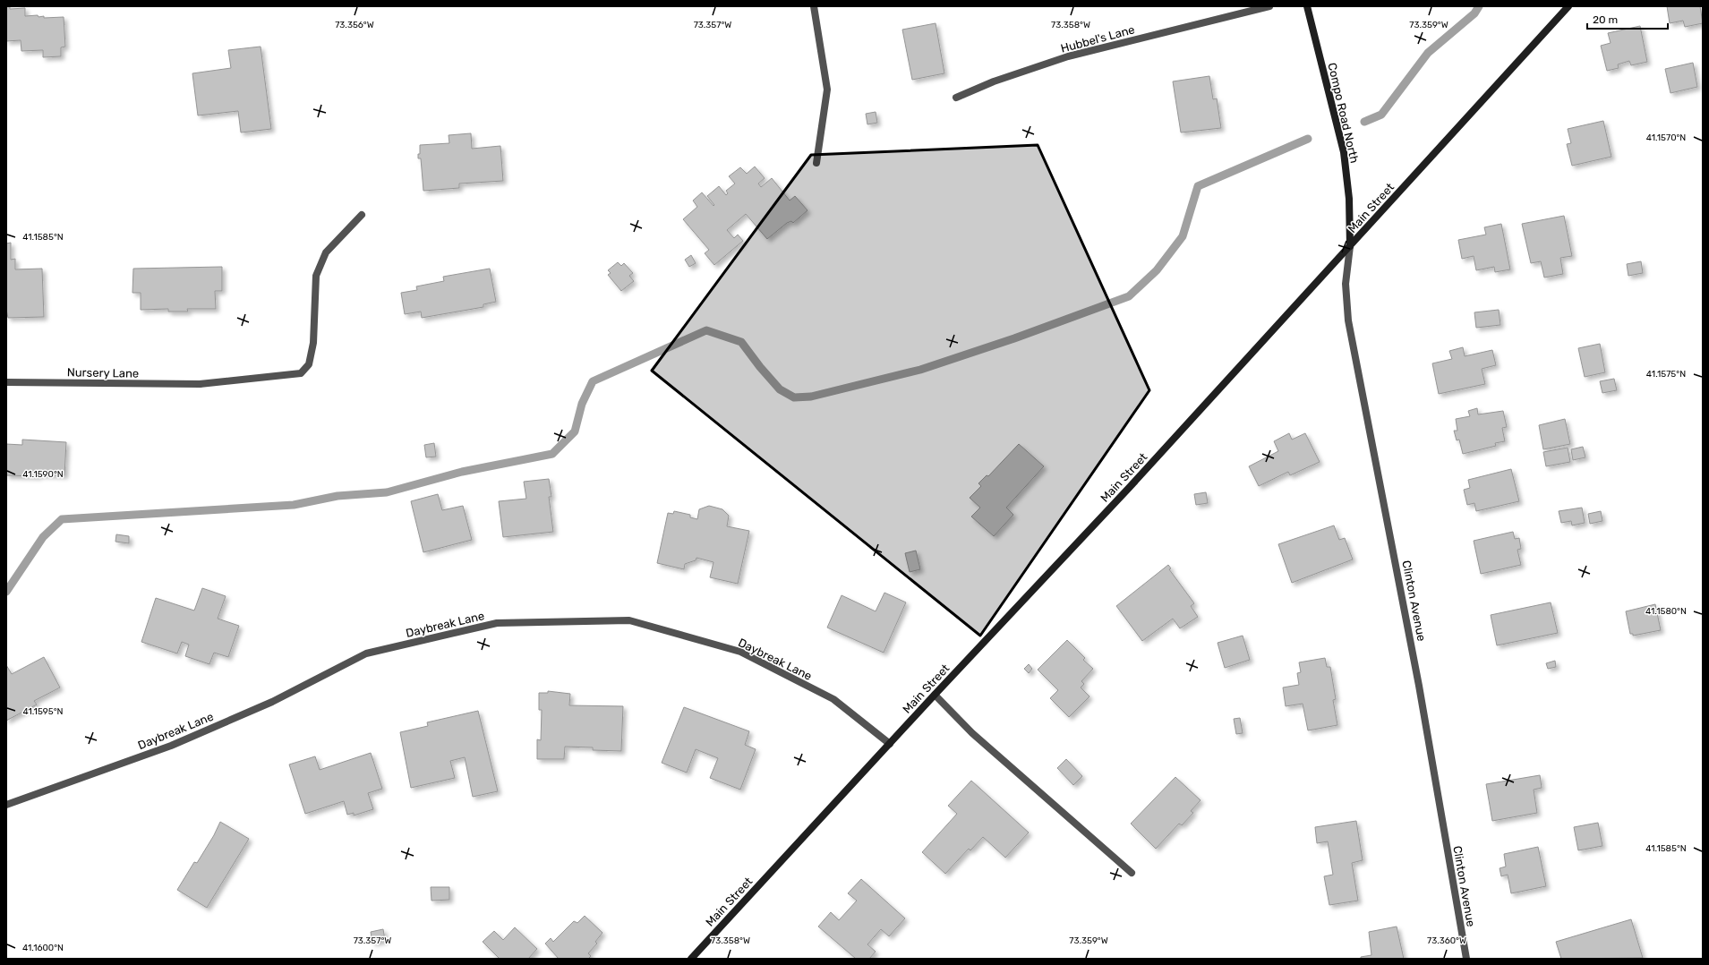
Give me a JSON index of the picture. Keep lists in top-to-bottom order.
{
  "streets": {
    "main road": ["Compo Road North", "Main Street"],
    "street": [
      "Hubbel's Lane",
      "Nursery Lane",
      "Clinton Avenue",
      "Daybreak Lane"
    ]
  },
  "crossings": [
    ["Compo Road North", "Main Street"],
    ["Compo Road North", "Clinton Avenue"],
    ["Main Street", "Clinton Avenue"],
    ["Main Street", "Daybreak Lane"]
  ],
  "scale_bar": "20 m",
  "coordinates": [
    "73.356°W",
    "73.357°W",
    "73.358°W",
    "73.359°W",
    "41.1570°N",
    "41.1585°N",
    "41.1575°N",
    "41.1590°N",
    "41.1580°N",
    "41.1595°N",
    "73.360°W",
    "41.1600°N"
  ]
}
